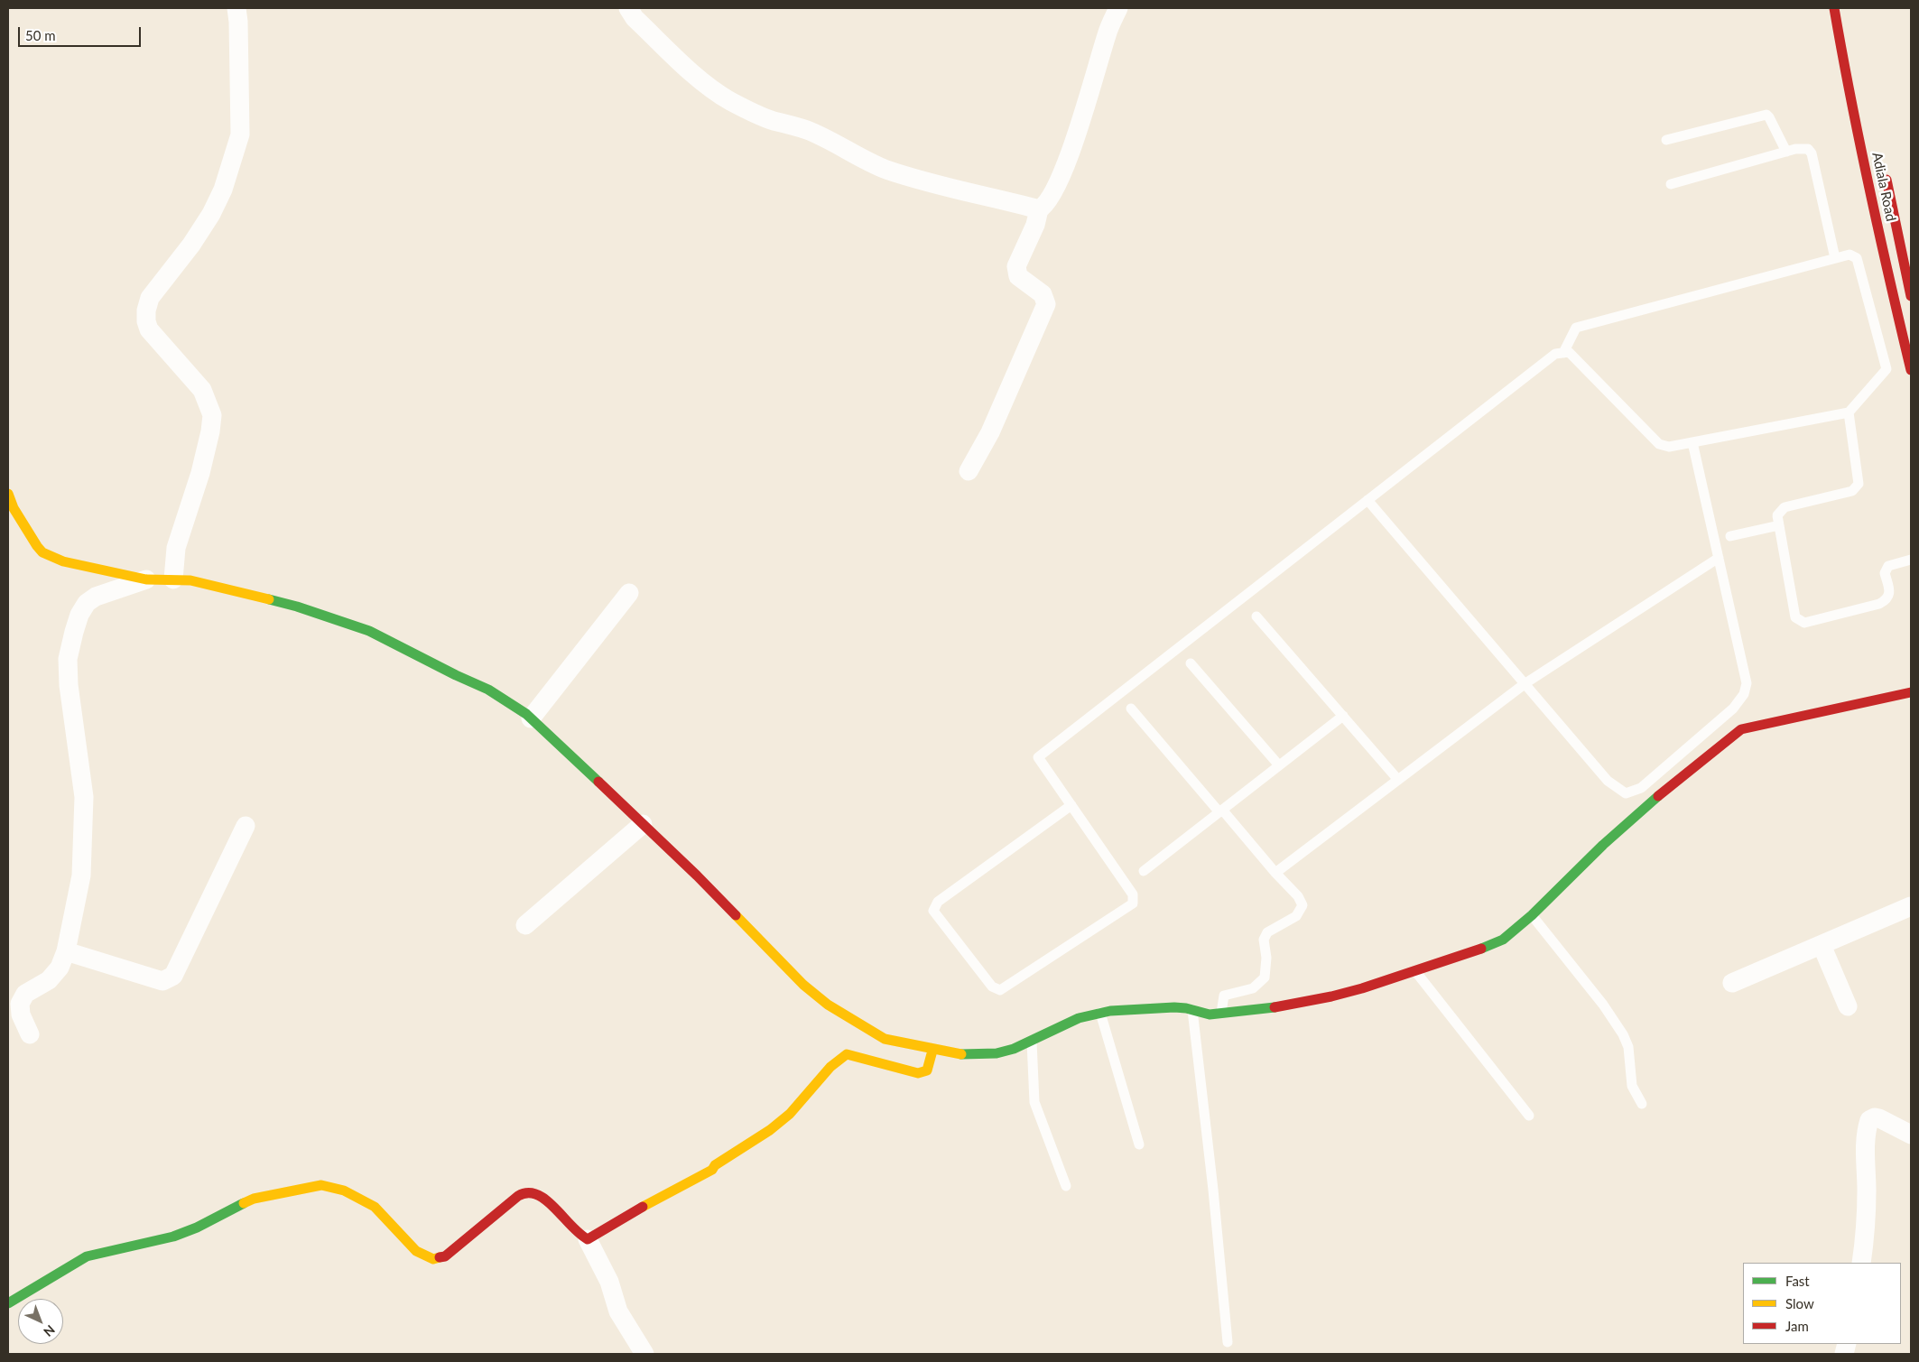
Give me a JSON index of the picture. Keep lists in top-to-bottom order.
{
  "streets": {
    "street": ["Adiala Road"]
  },
  "legend": ["Fast", "Slow", "Jam"],
  "scale_bar": "50 m",
  "north": "bottom right"
}
